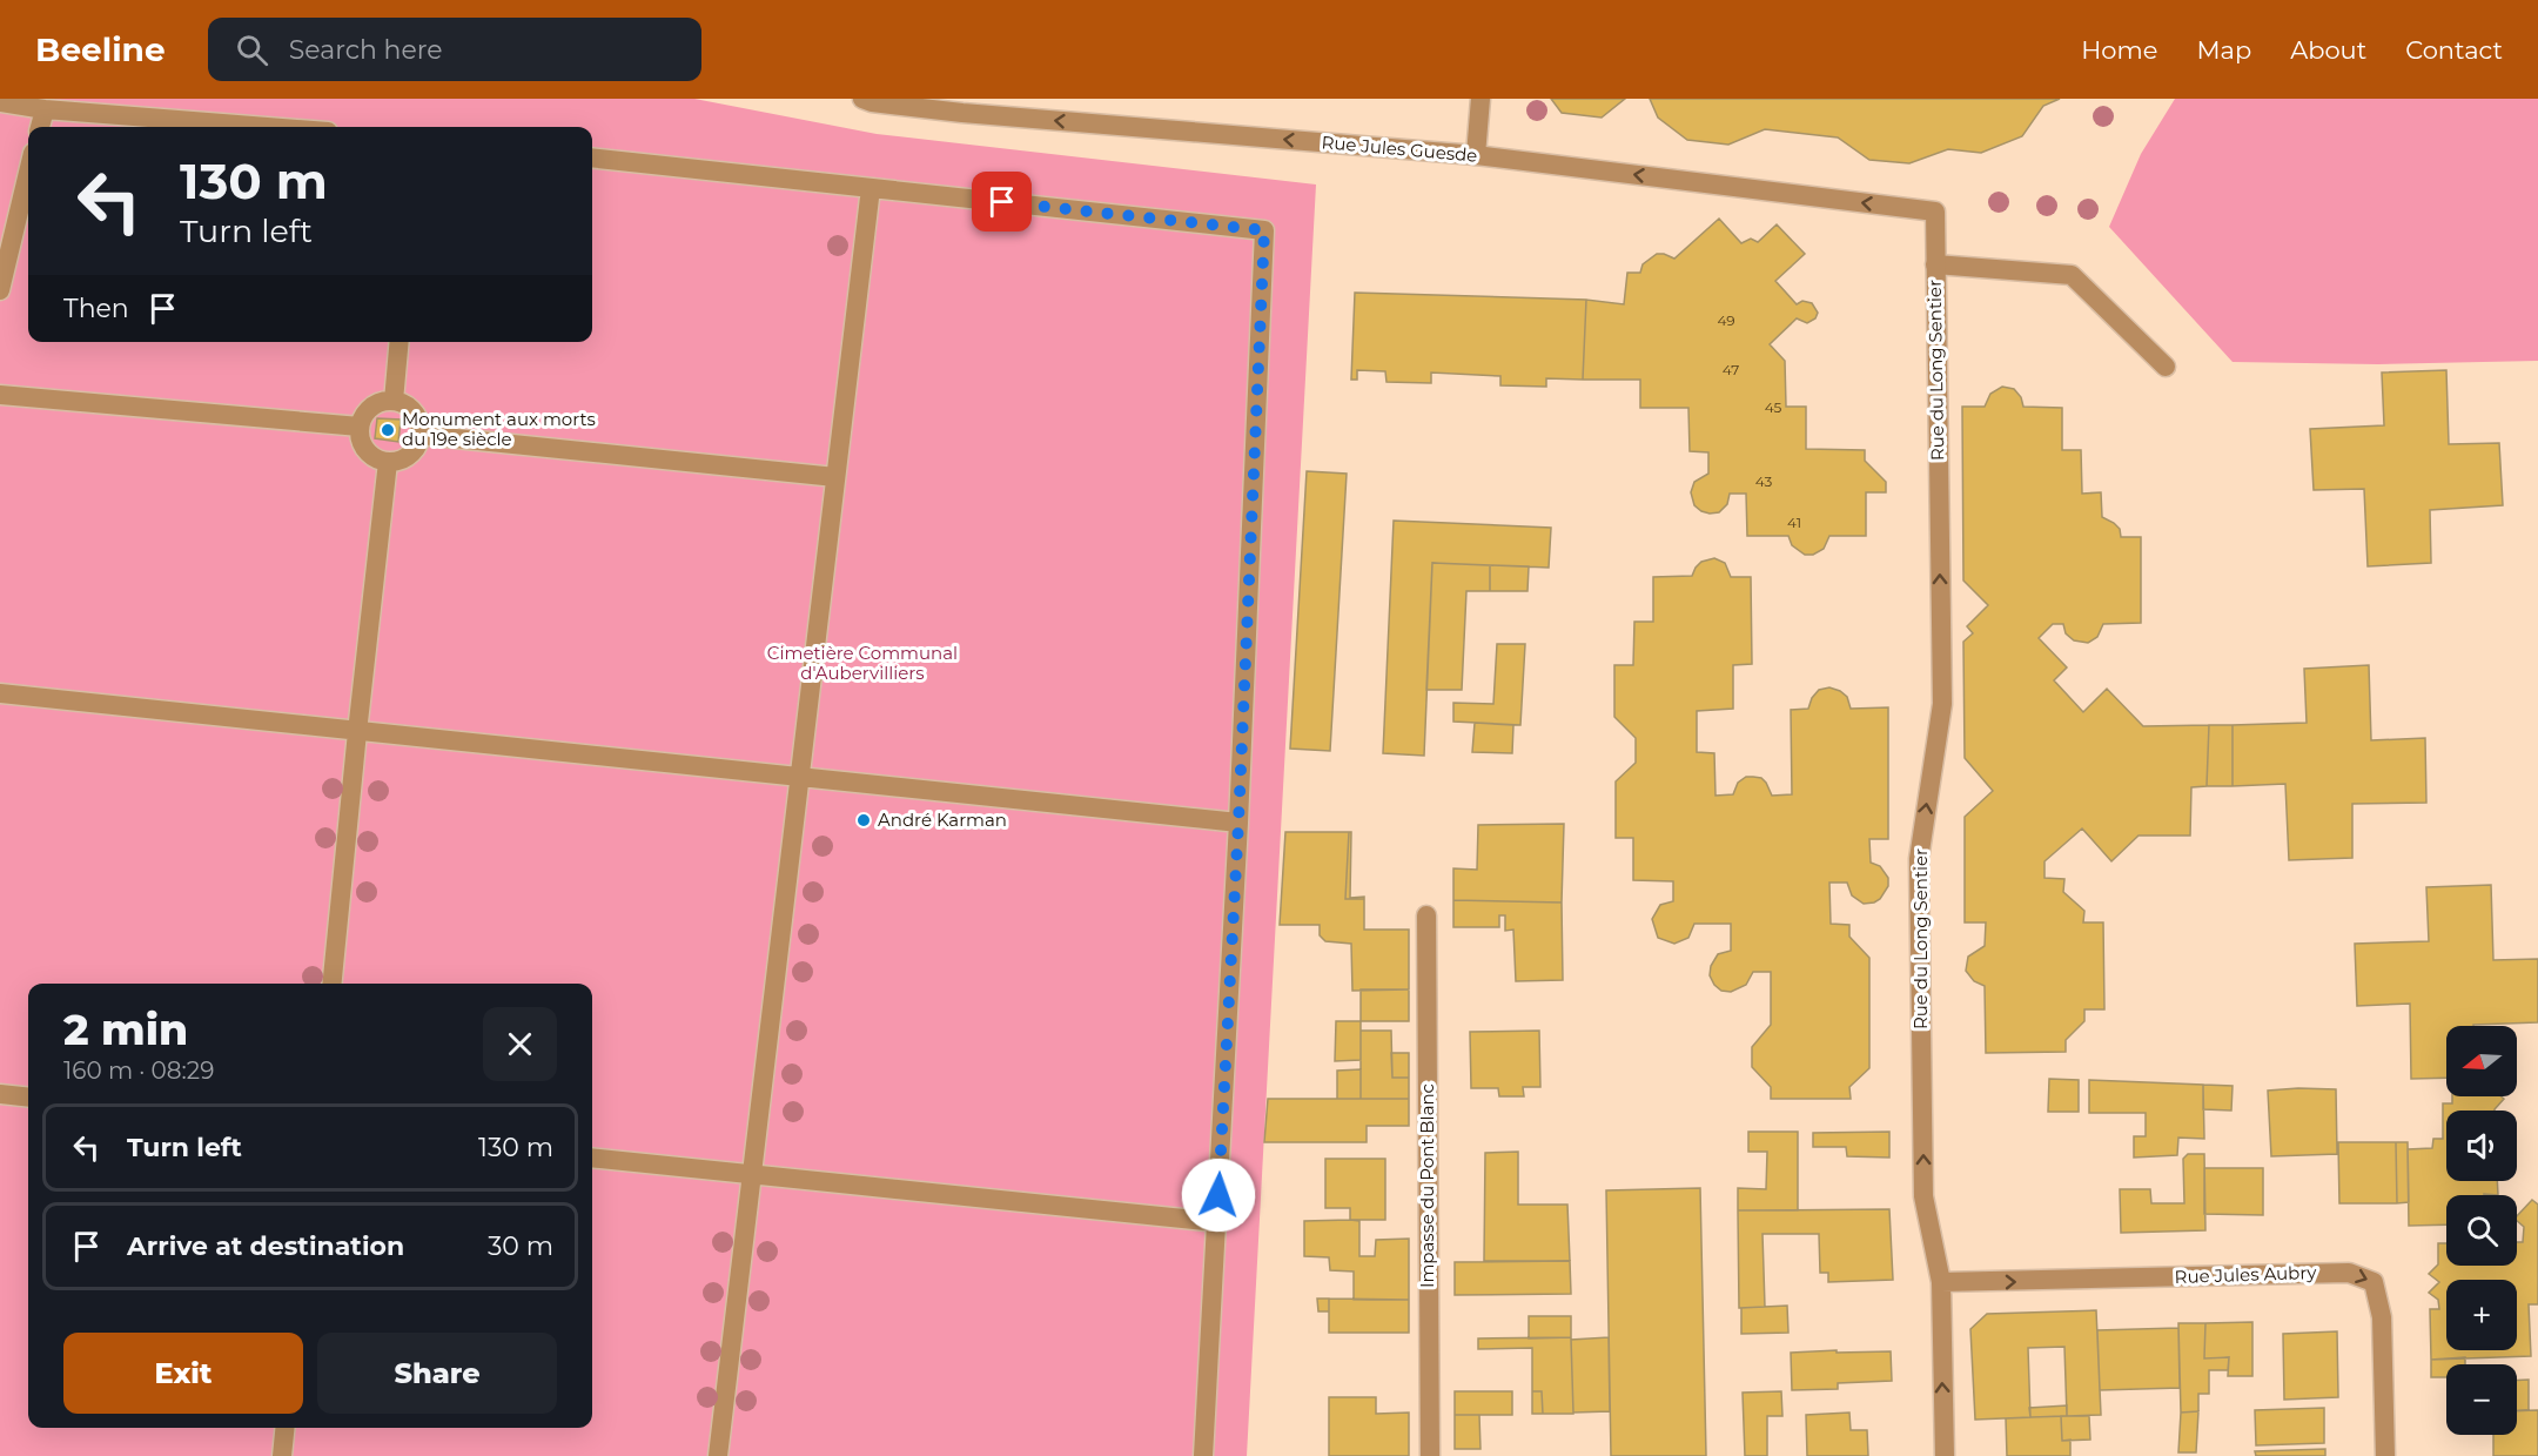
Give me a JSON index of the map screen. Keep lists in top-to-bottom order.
{
  "streets": {
    "street": [
      "Rue Jules Guesde",
      "Rue du Long Sentier",
      "Impasse du Pont Blanc",
      "Rue Jules Aubry"
    ]
  },
  "crossings": [
    ["Rue Jules Guesde", "Rue du Long Sentier"],
    ["Rue du Long Sentier", "Rue Jules Aubry"]
  ],
  "one_way": ["Rue Jules Guesde", "Rue du Long Sentier"],
  "parks": ["Cimetière Communal d'Aubervilliers"],
  "places": ["Monument aux morts du 19e siècle", "André Karman"],
  "house_numbers": [
    "49",
    "47",
    "45",
    "43",
    "41"
  ],
  "north": "left",
  "page": {
    "header": "Beeline",
    "search": "Search here",
    "nav": [
      "Home",
      "Map",
      "About",
      "Contact"
    ],
    "turn": ["130 m", "Turn left"],
    "then": "Then",
    "heading": ["2 min", "160 m · 08:29"],
    "map_buttons": ["+", "−"],
    "list": [
      {
        "name": "Turn left",
        "value": "130 m"
      },
      {
        "name": "Arrive at destination",
        "value": "30 m"
      }
    ],
    "buttons": ["Exit", "Share"]
  }
}
